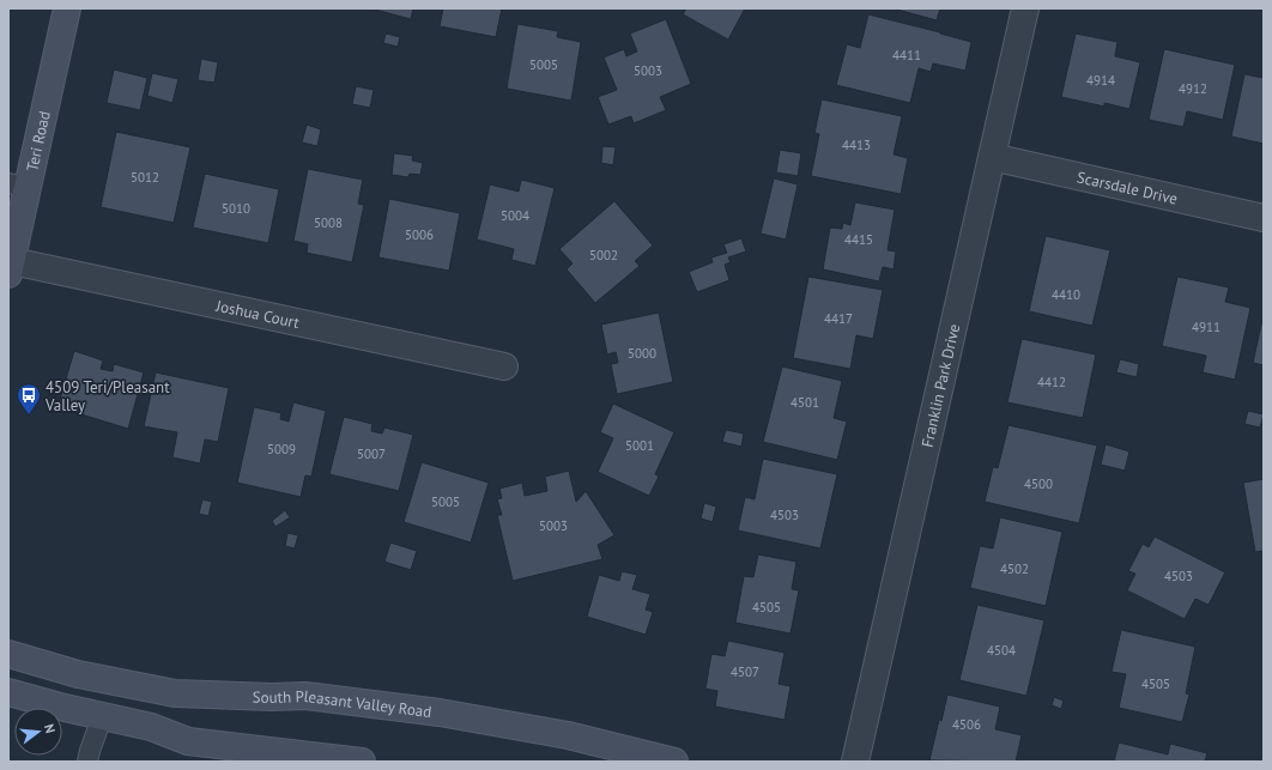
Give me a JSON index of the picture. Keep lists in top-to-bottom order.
{
  "streets": {
    "street": [
      "Teri Road",
      "Scarsdale Drive",
      "Joshua Court",
      "Franklin Park Drive",
      "South Pleasant Valley Road"
    ]
  },
  "crossings": [
    ["Teri Road", "Joshua Court"],
    ["Scarsdale Drive", "Franklin Park Drive"]
  ],
  "places": {
    "bus stop": ["4509 Teri/Pleasant Valley"]
  },
  "house_numbers": [
    "4411",
    "5005",
    "5003",
    "4914",
    "4912",
    "4413",
    "5012",
    "5010",
    "5004",
    "5008",
    "5006",
    "4415",
    "5002",
    "4410",
    "4417",
    "4911",
    "5000",
    "4412",
    "4501",
    "5001",
    "5009",
    "5007",
    "4500",
    "5005",
    "4503",
    "5003",
    "4502",
    "4503",
    "4505",
    "4504",
    "4507",
    "4505",
    "4506"
  ],
  "north": "right"
}
